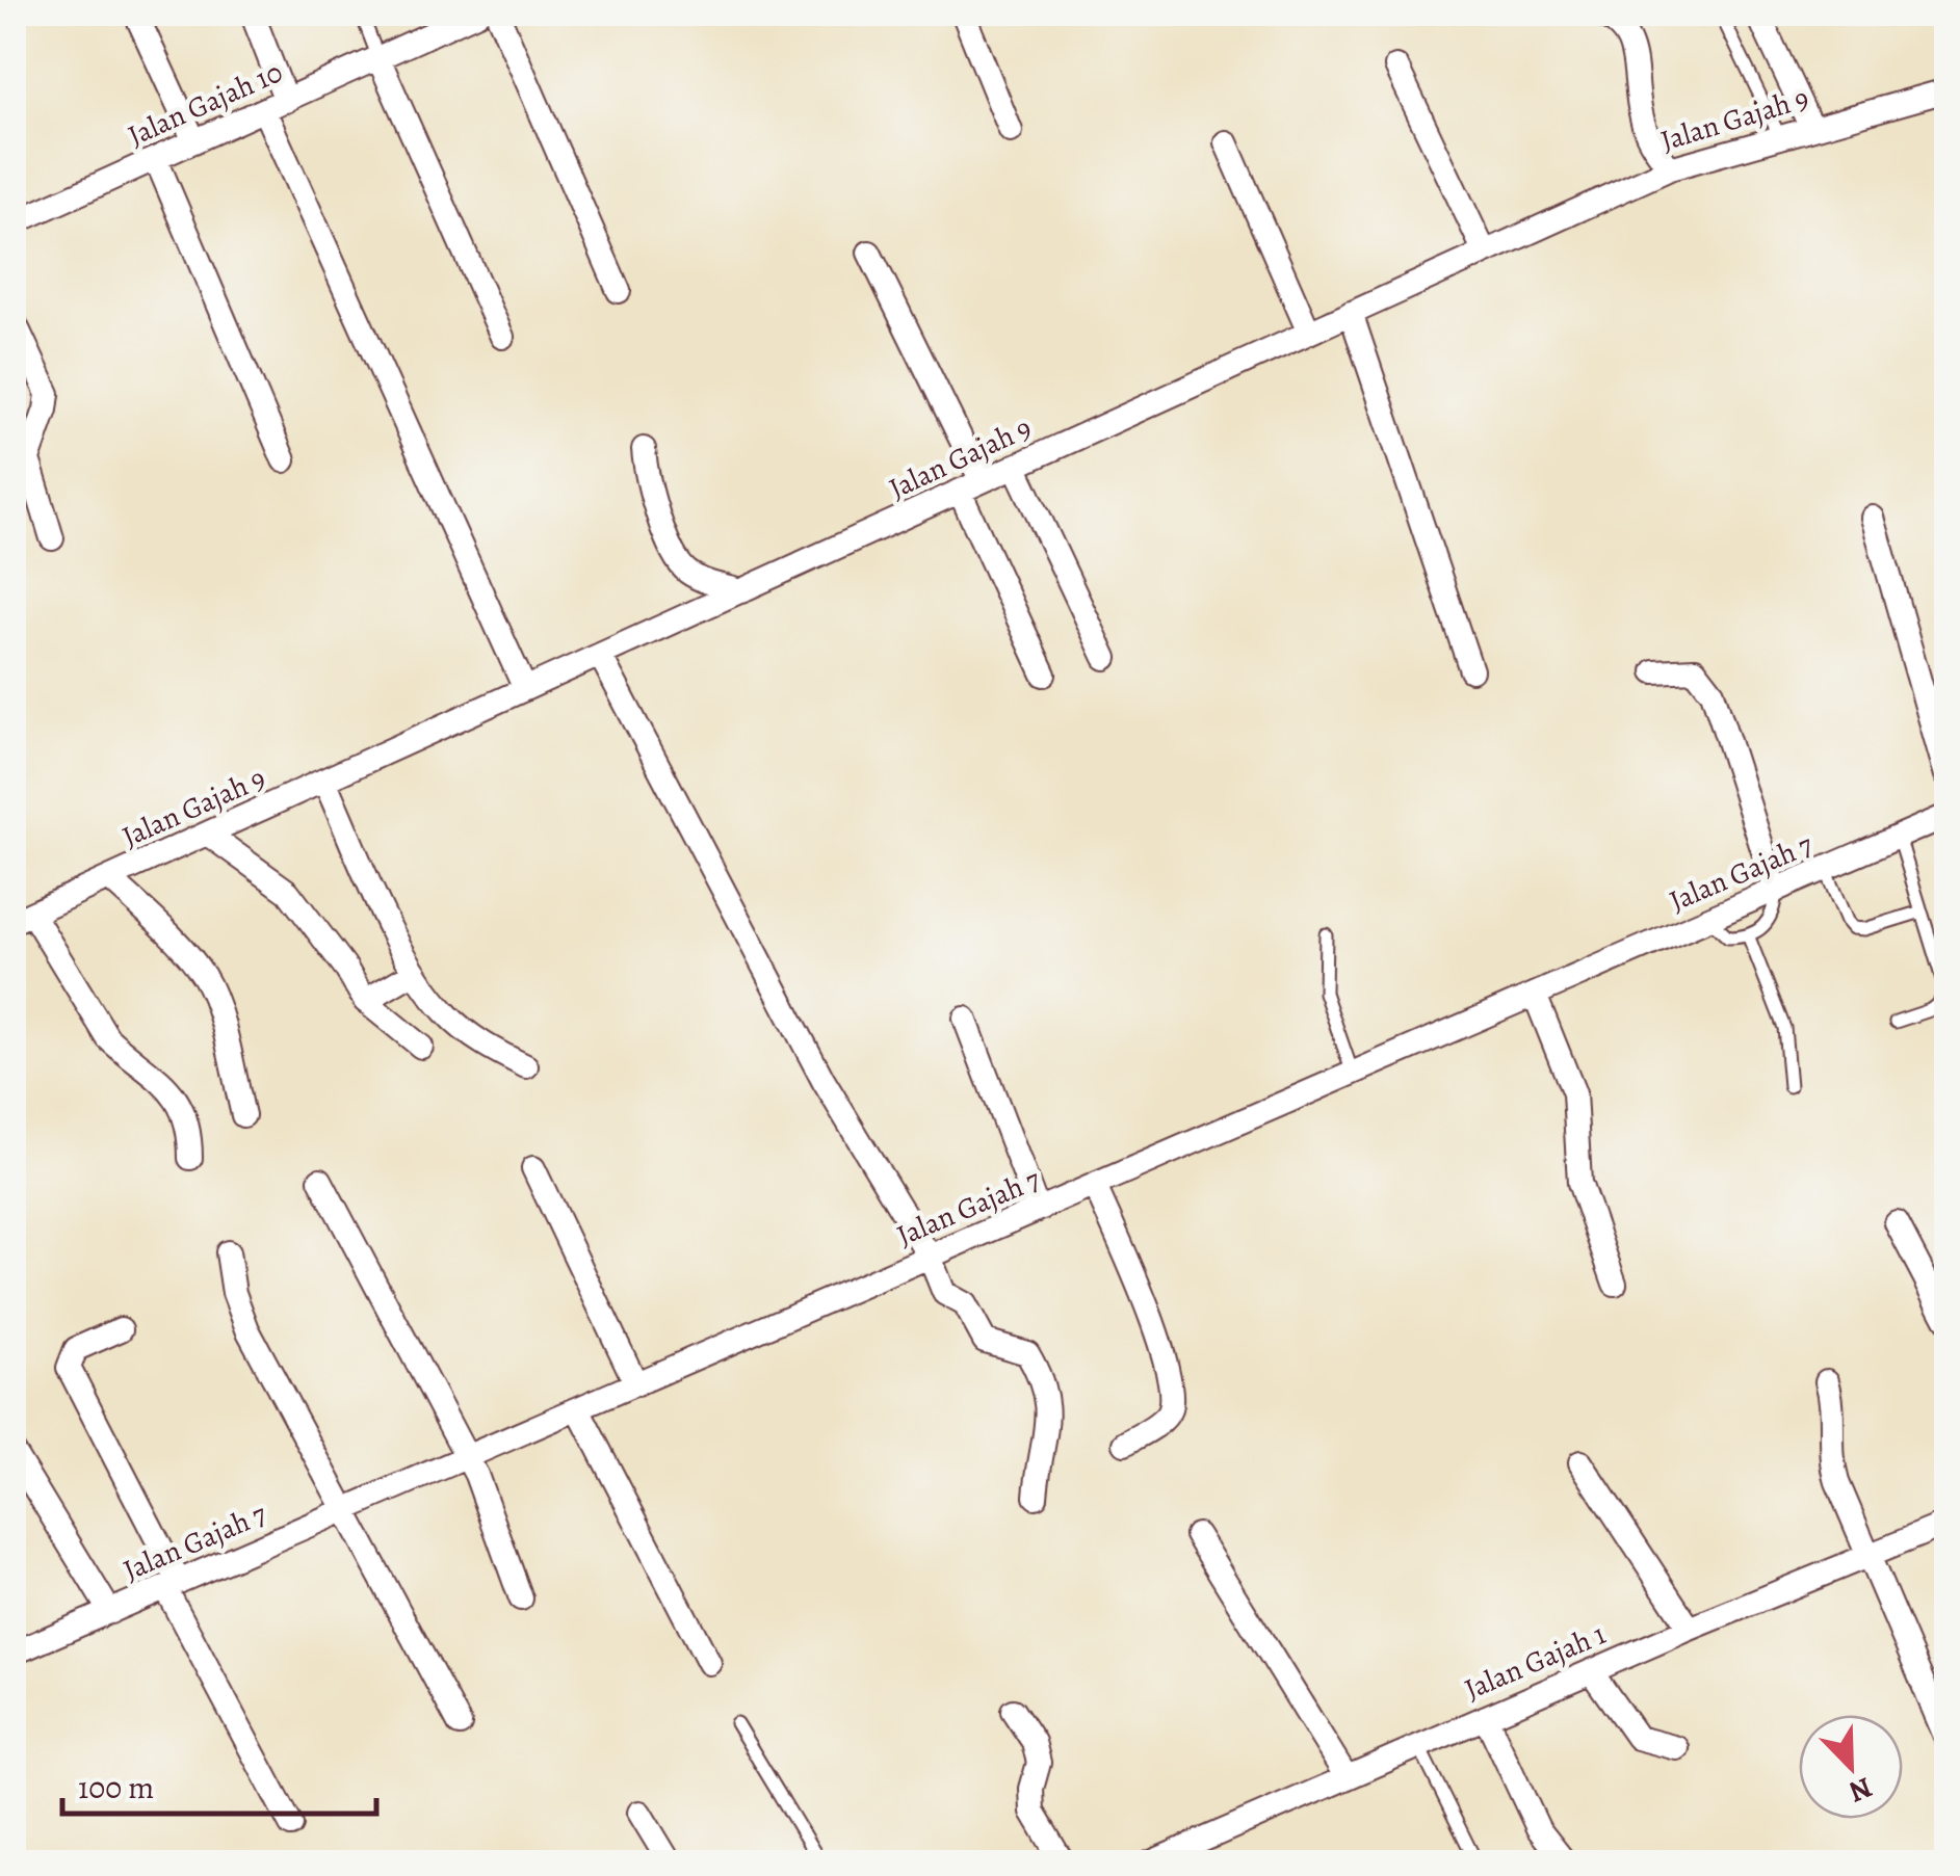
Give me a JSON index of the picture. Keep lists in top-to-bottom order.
{
  "streets": {
    "street": [
      "Jalan Gajah 10",
      "Jalan Gajah 9",
      "Jalan Gajah 7",
      "Jalan Gajah 1"
    ]
  },
  "scale_bar": "100 m",
  "north": "bottom right"
}
